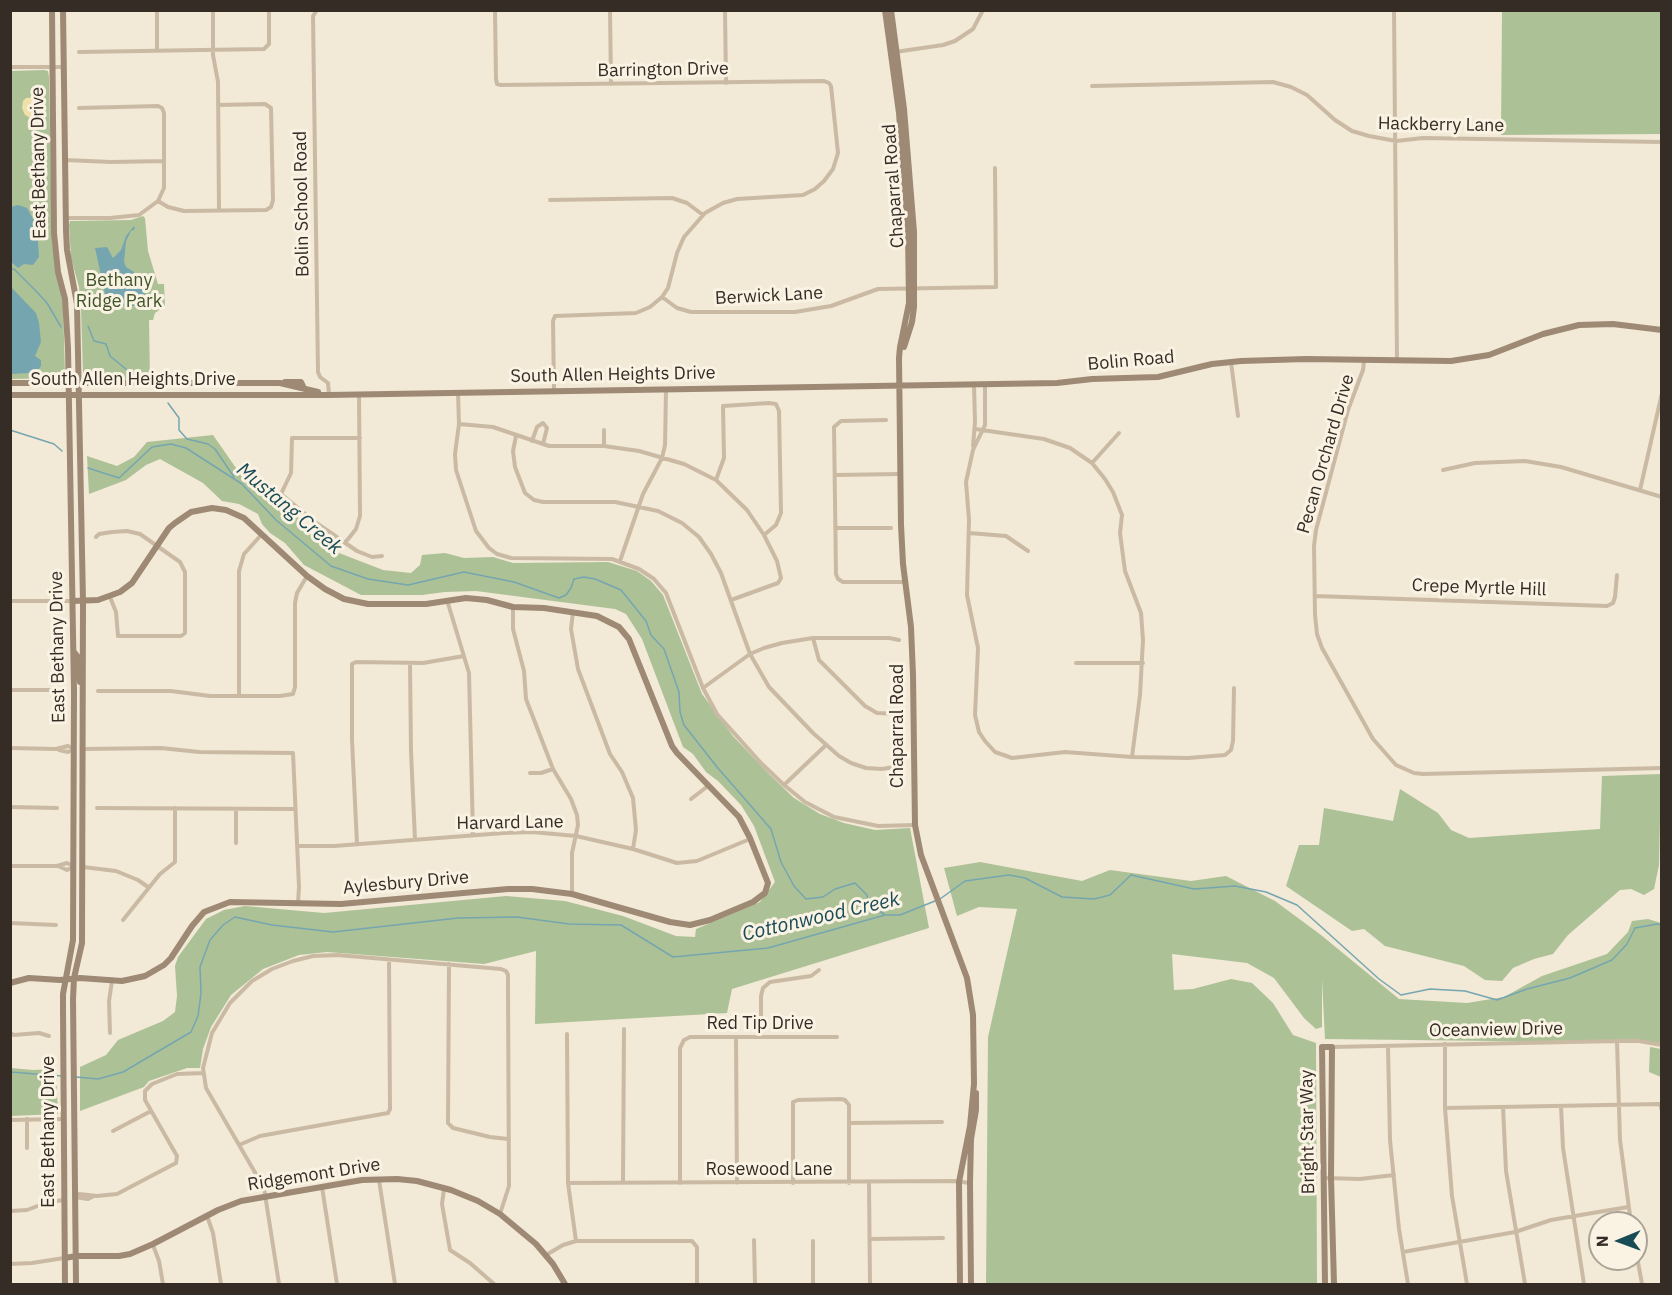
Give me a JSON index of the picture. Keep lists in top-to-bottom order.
{
  "streets": {
    "main road": [
      "East Bethany Drive",
      "Chaparral Road",
      "Bolin Road",
      "South Allen Heights Drive",
      "Aylesbury Drive",
      "Bright Star Way",
      "Ridgemont Drive"
    ],
    "street": [
      "Barrington Drive",
      "Hackberry Lane",
      "Bolin School Road",
      "Berwick Lane",
      "Pecan Orchard Drive",
      "Crepe Myrtle Hill",
      "Harvard Lane",
      "Red Tip Drive",
      "Oceanview Drive",
      "Rosewood Lane"
    ]
  },
  "crossings": [
    ["East Bethany Drive", "South Allen Heights Drive"],
    ["East Bethany Drive", "Aylesbury Drive"],
    ["East Bethany Drive", "Ridgemont Drive"],
    ["Chaparral Road", "Berwick Lane"],
    ["Chaparral Road", "Bolin Road"],
    ["Chaparral Road", "South Allen Heights Drive"],
    ["Chaparral Road", "Rosewood Lane"],
    ["Bolin School Road", "South Allen Heights Drive"],
    ["Bolin Road", "South Allen Heights Drive"],
    ["Bolin Road", "Pecan Orchard Drive"],
    ["Pecan Orchard Drive", "Crepe Myrtle Hill"],
    ["Harvard Lane", "Aylesbury Drive"],
    ["Red Tip Drive", "Rosewood Lane"],
    ["Oceanview Drive", "Bright Star Way"]
  ],
  "water": ["Mustang Creek", "Cottonwood Creek"],
  "parks": ["Bethany Ridge Park"],
  "north": "left"
}
